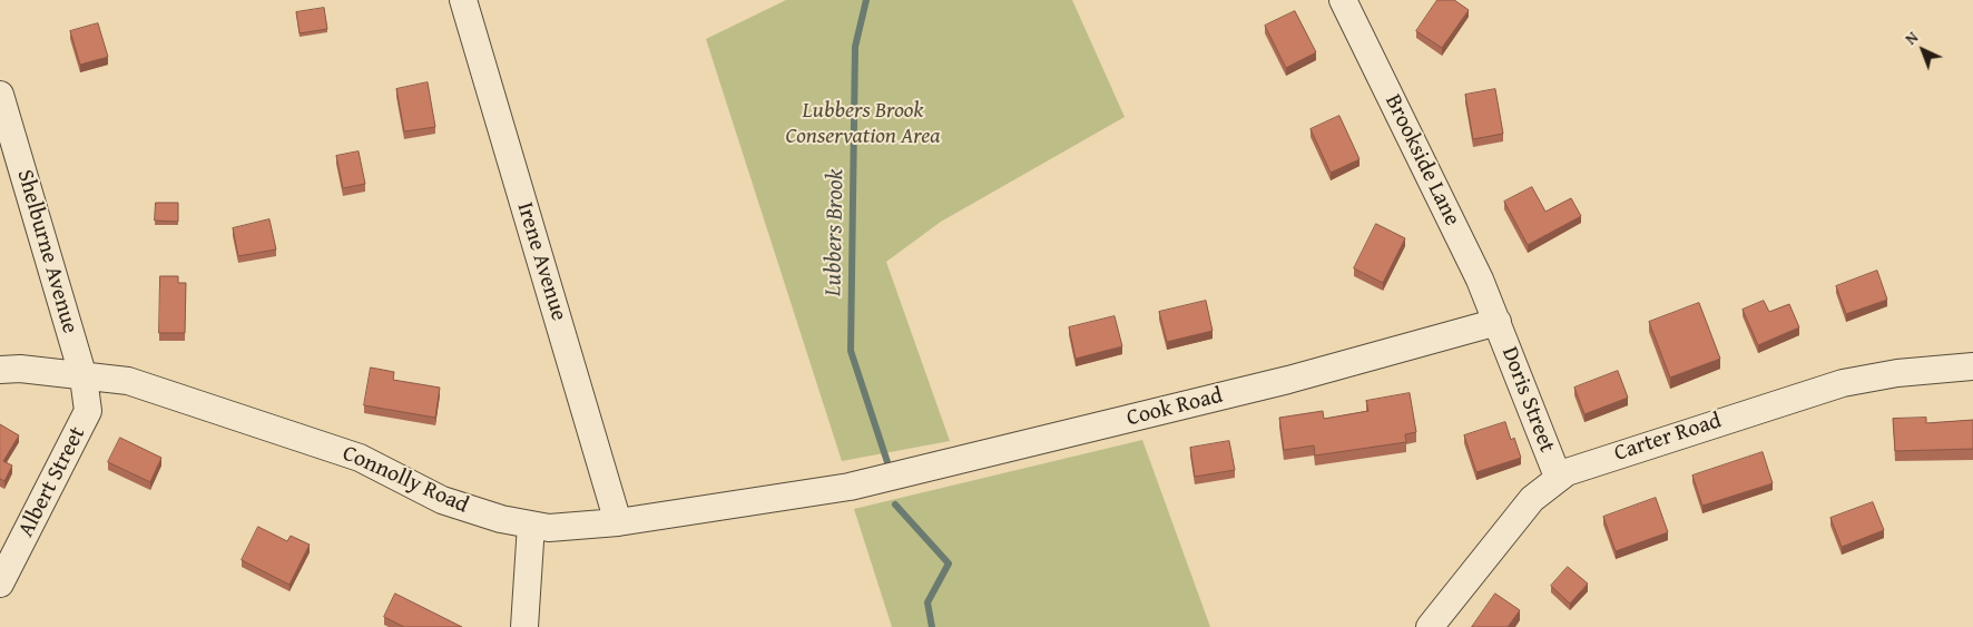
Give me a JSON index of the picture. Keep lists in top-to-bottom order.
{
  "streets": {
    "street": [
      "Brookside Lane",
      "Shelburne Avenue",
      "Irene Avenue",
      "Doris Street",
      "Cook Road",
      "Carter Road",
      "Connolly Road",
      "Albert Street"
    ]
  },
  "crossings": [
    ["Brookside Lane", "Doris Street"],
    ["Brookside Lane", "Cook Road"],
    ["Shelburne Avenue", "Connolly Road"],
    ["Shelburne Avenue", "Albert Street"],
    ["Irene Avenue", "Connolly Road"],
    ["Doris Street", "Cook Road"],
    ["Doris Street", "Carter Road"],
    ["Cook Road", "Connolly Road"],
    ["Connolly Road", "Albert Street"]
  ],
  "water": ["Lubbers Brook"],
  "parks": ["Lubbers Brook Conservation Area"],
  "north": "top left"
}
